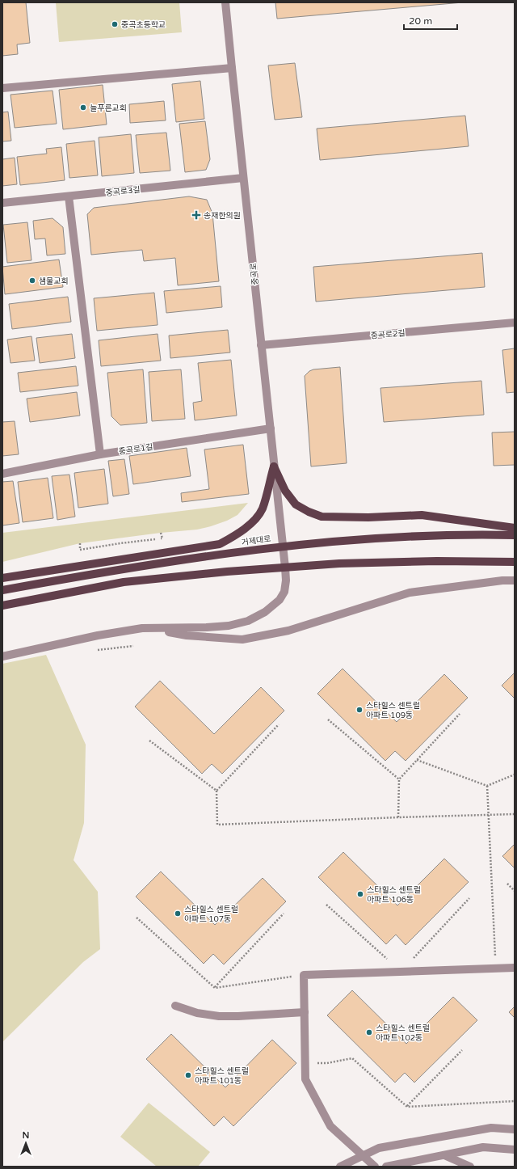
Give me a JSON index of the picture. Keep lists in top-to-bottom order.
{
  "streets": {
    "main road": ["거제대로"],
    "street": [
      "중곡로3길",
      "중곡로",
      "중곡로2길",
      "중곡로1길"
    ]
  },
  "crossings": [
    ["중곡로3길", "중곡로"],
    ["중곡로", "중곡로2길"],
    ["중곡로", "중곡로1길"],
    ["중곡로", "거제대로"]
  ],
  "places": {
    "other": [
      "중곡초등학교",
      "늘푸른교회",
      "샘물교회",
      "스타힐스 센트럴 아파트 109동",
      "스타힐스 센트럴 아파트 106동",
      "스타힐스 센트럴 아파트 107동",
      "스타힐스 센트럴 아파트 102동",
      "스타힐스 센트럴 아파트 101동"
    ],
    "health": ["송재한의원"]
  },
  "scale_bar": "20 m",
  "north": "top"
}
